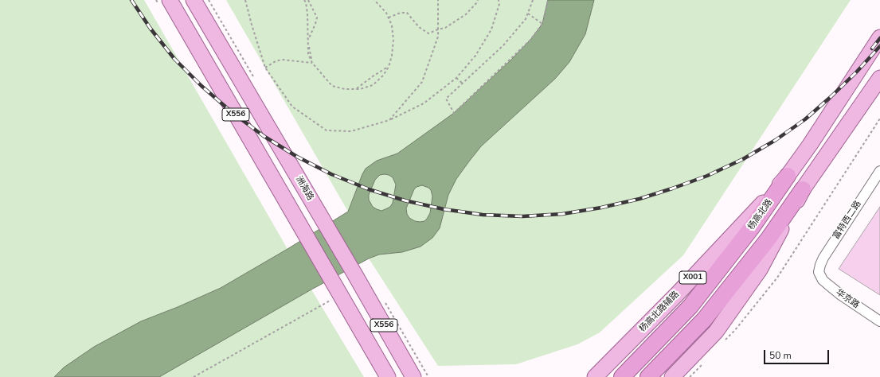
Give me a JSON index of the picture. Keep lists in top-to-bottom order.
{
  "streets": {
    "highway": ["杨高北路", "X001"],
    "main road": ["X556", "洲海路", "杨高北路辅路"],
    "street": ["富特西二路", "华京路"]
  },
  "crossings": [
    ["杨高北路", "杨高北路辅路"],
    ["富特西二路", "华京路"]
  ],
  "scale_bar": "50 m"
}
